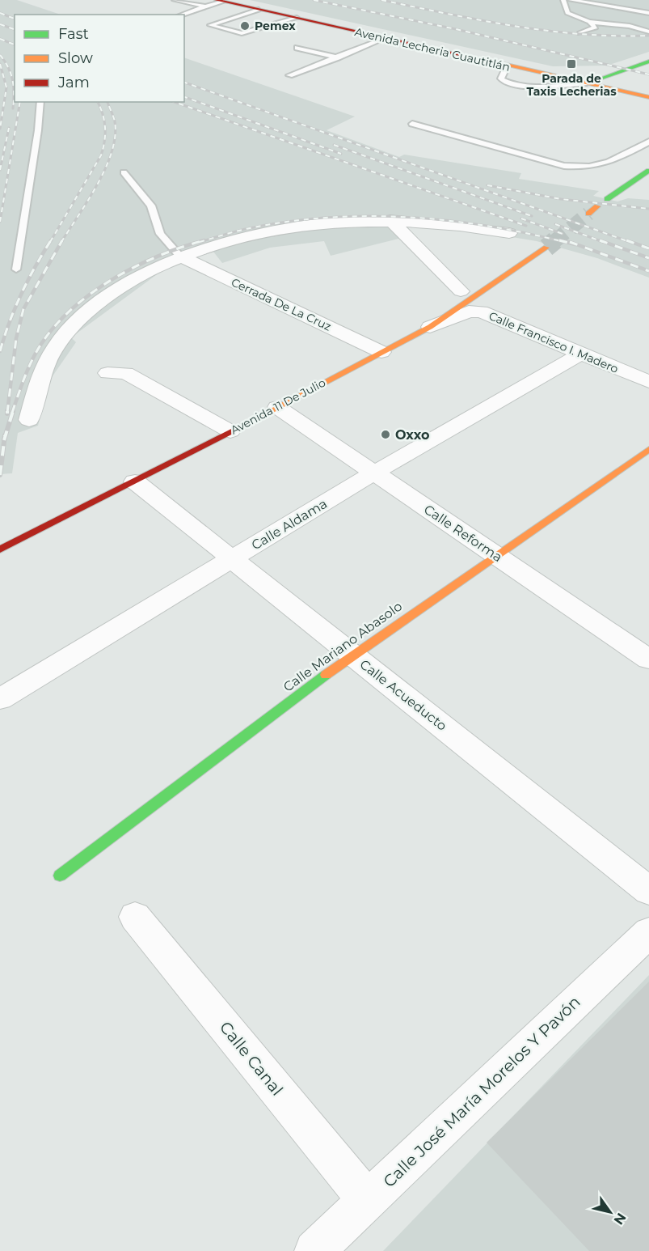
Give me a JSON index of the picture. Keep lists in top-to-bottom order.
{
  "streets": {
    "main road": ["Avenida Lecheria Cuautitlán", "Avenida 11 De Julio", "Calle Mariano Abasolo"],
    "street": [
      "Cerrada De La Cruz",
      "Calle Francisco I. Madero",
      "Calle Aldama",
      "Calle Reforma",
      "Calle Acueducto",
      "Calle Canal",
      "Calle José María Morelos Y Pavón"
    ]
  },
  "crossings": [
    ["Cerrada De La Cruz", "Avenida 11 De Julio"],
    ["Calle Francisco I. Madero", "Avenida 11 De Julio"],
    ["Calle Francisco I. Madero", "Calle Aldama"],
    ["Avenida 11 De Julio", "Calle Reforma"],
    ["Avenida 11 De Julio", "Calle Acueducto"],
    ["Calle Aldama", "Calle Reforma"],
    ["Calle Aldama", "Calle Acueducto"],
    ["Calle Reforma", "Calle Mariano Abasolo"],
    ["Calle Mariano Abasolo", "Calle Acueducto"],
    ["Calle Canal", "Calle José María Morelos Y Pavón"]
  ],
  "places": {
    "other": ["Pemex", "Oxxo"],
    "transit": ["Parada de Taxis Lecherias"]
  },
  "legend": ["Fast", "Slow", "Jam"],
  "north": "bottom right"
}
